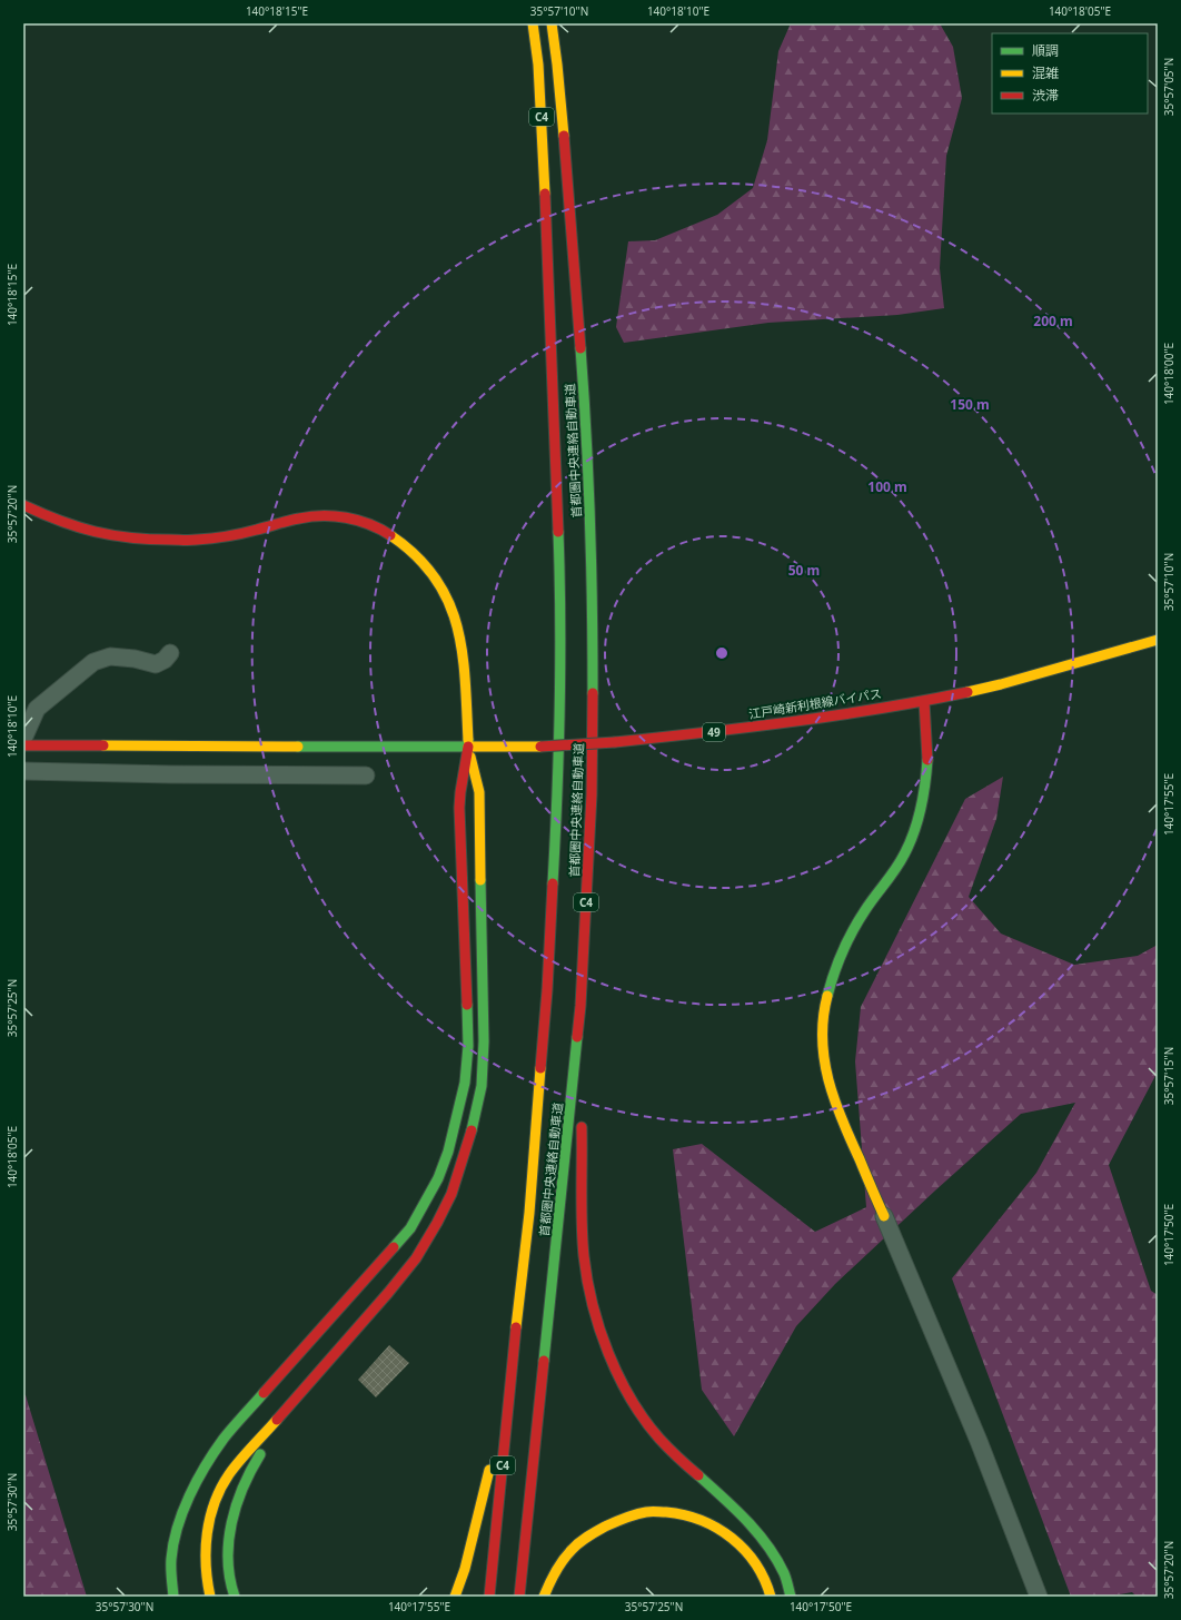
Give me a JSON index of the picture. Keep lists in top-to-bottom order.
{
  "streets": {
    "main road": [
      "C4",
      "首都圏中央連絡自動車道",
      "江戸崎新利根線バイパス",
      "49"
    ]
  },
  "legend": ["順調", "混雑", "渋滞"],
  "coordinates": [
    "140°18'15\"E",
    "35°57'10\"N",
    "140°18'10\"E",
    "140°18'05\"E",
    "35°57'05\"N",
    "140°18'00\"E",
    "35°57'20\"N",
    "140°17'55\"E",
    "35°57'25\"N",
    "35°57'15\"N",
    "140°17'50\"E",
    "35°57'30\"N"
  ],
  "rings": [
    "200 m",
    "150 m",
    "100 m",
    "50 m"
  ]
}
